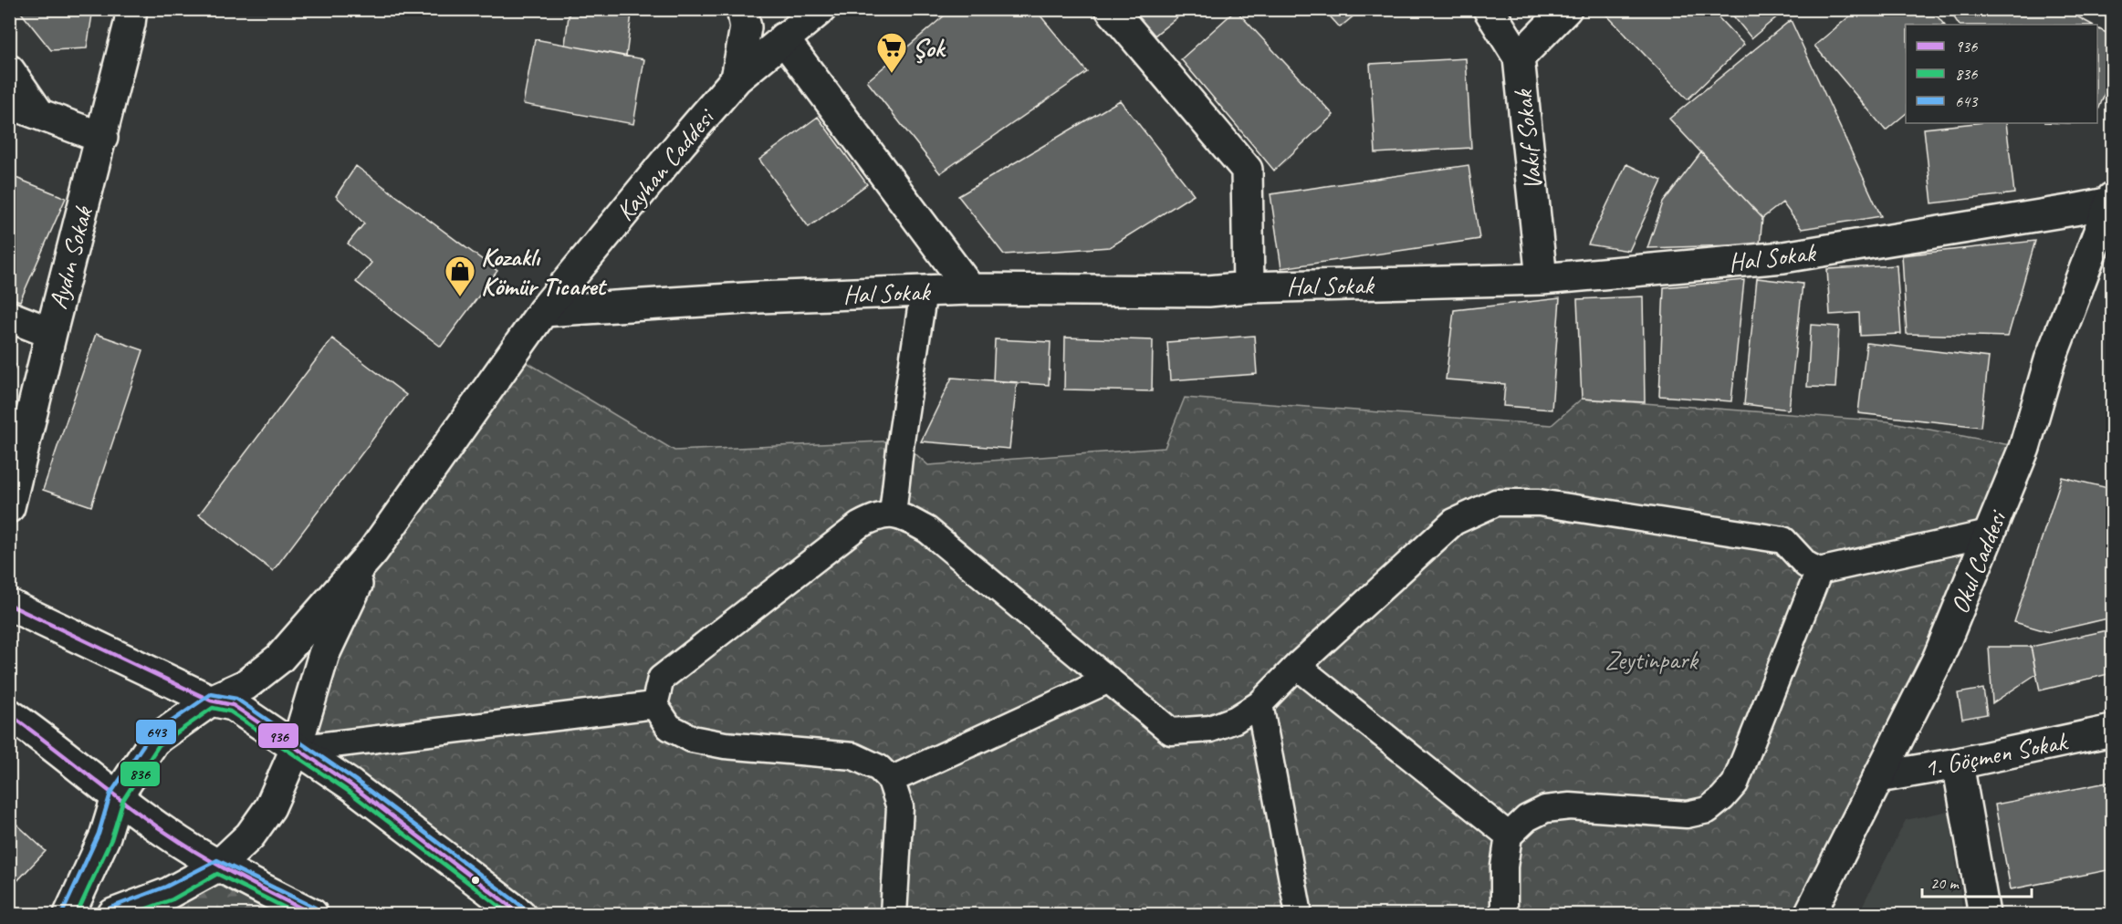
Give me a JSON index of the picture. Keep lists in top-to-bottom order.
{
  "streets": {
    "street": [
      "Vakıf Sokak",
      "Kayhan Caddesi",
      "Hal Sokak",
      "Aydın Sokak",
      "Okul Caddesi",
      "1. Göçmen Sokak"
    ]
  },
  "crossings": [
    ["Vakıf Sokak", "Hal Sokak"],
    ["Kayhan Caddesi", "Hal Sokak"],
    ["Hal Sokak", "Okul Caddesi"],
    ["Okul Caddesi", "1. Göçmen Sokak"]
  ],
  "parks": ["Zeytinpark"],
  "places": {
    "supermarket": ["Şok"],
    "shop": ["Kozaklı Kömür Ticaret"]
  },
  "lines": ["transit line 936", "transit line 643", "transit line 836"],
  "legend": ["936", "836", "643"],
  "scale_bar": "20 m"
}
